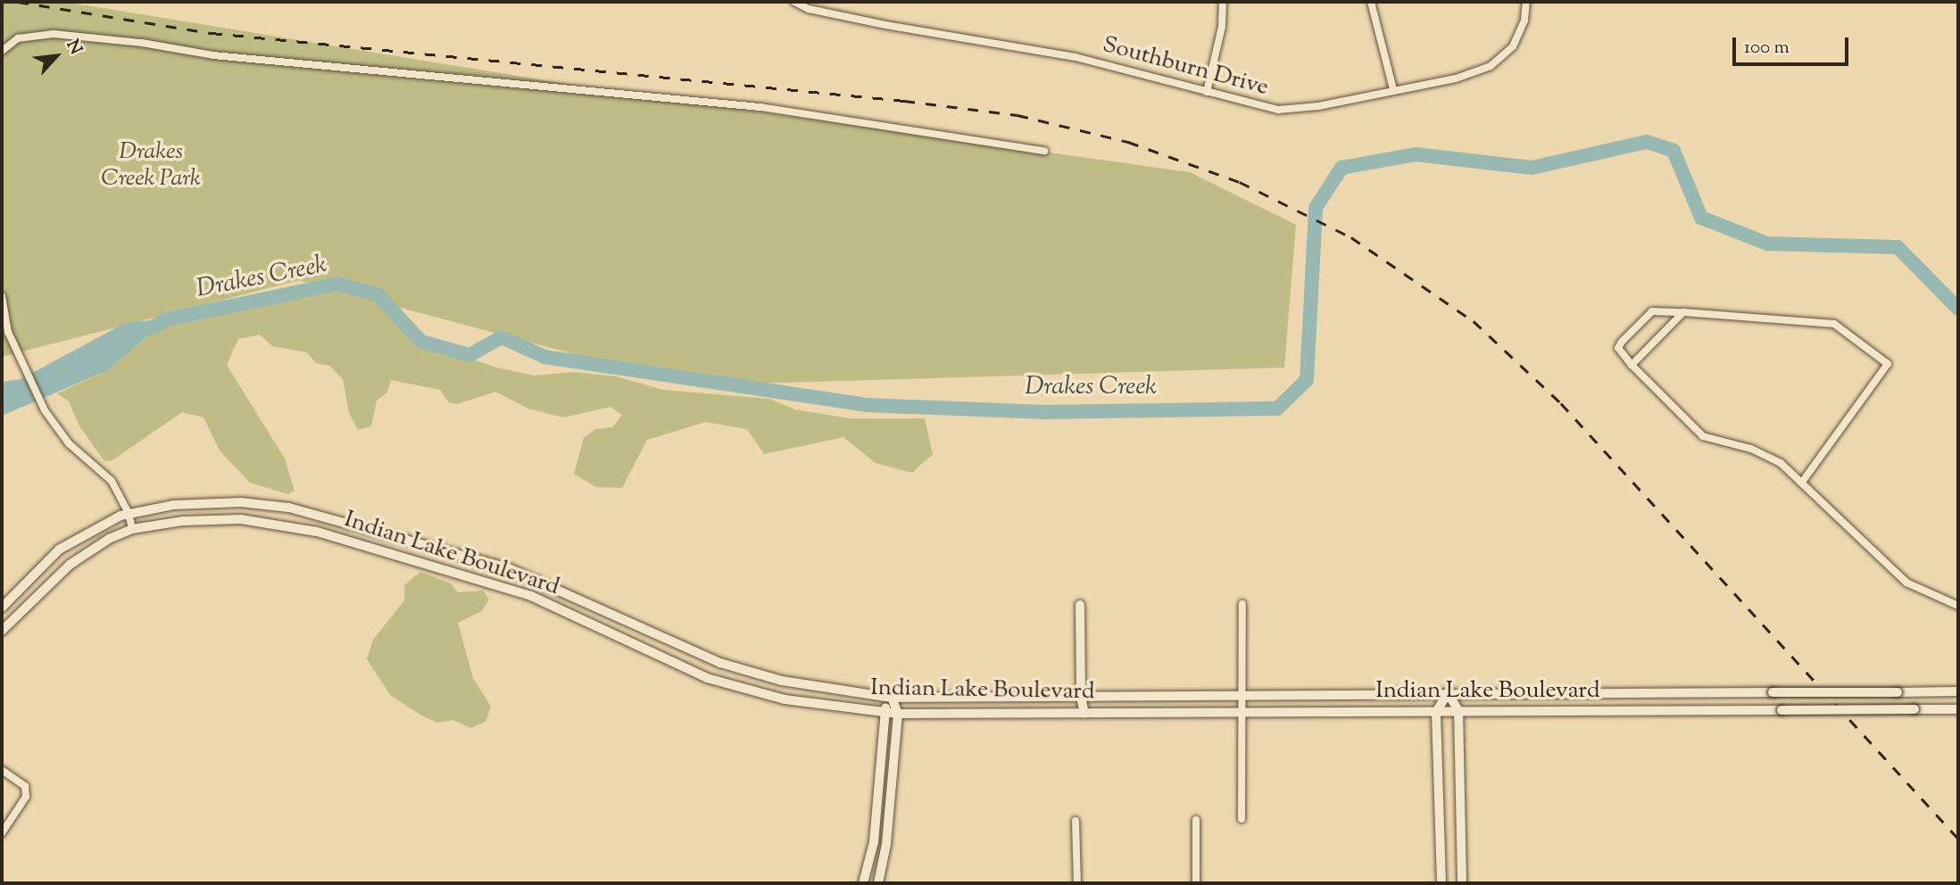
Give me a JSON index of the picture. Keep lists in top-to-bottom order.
{
  "streets": {
    "main road": ["Indian Lake Boulevard"],
    "street": ["Southburn Drive"]
  },
  "water": ["Drakes Creek"],
  "parks": ["Drakes Creek Park"],
  "scale_bar": "100 m",
  "north": "top right"
}
